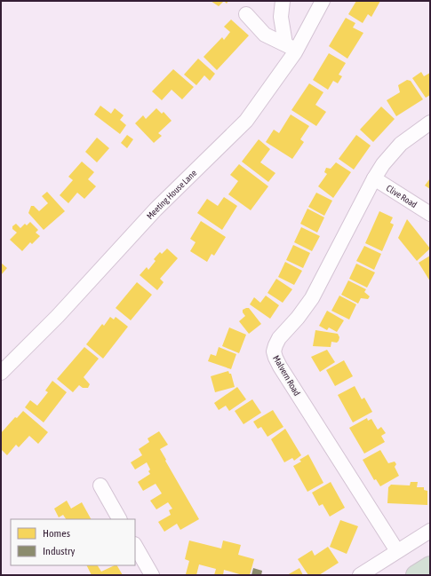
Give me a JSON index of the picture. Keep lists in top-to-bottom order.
{
  "streets": {
    "street": ["Meeting House Lane", "Clive Road", "Malvern Road"]
  },
  "crossings": [
    ["Clive Road", "Malvern Road"]
  ],
  "legend": ["Homes", "Industry"]
}
